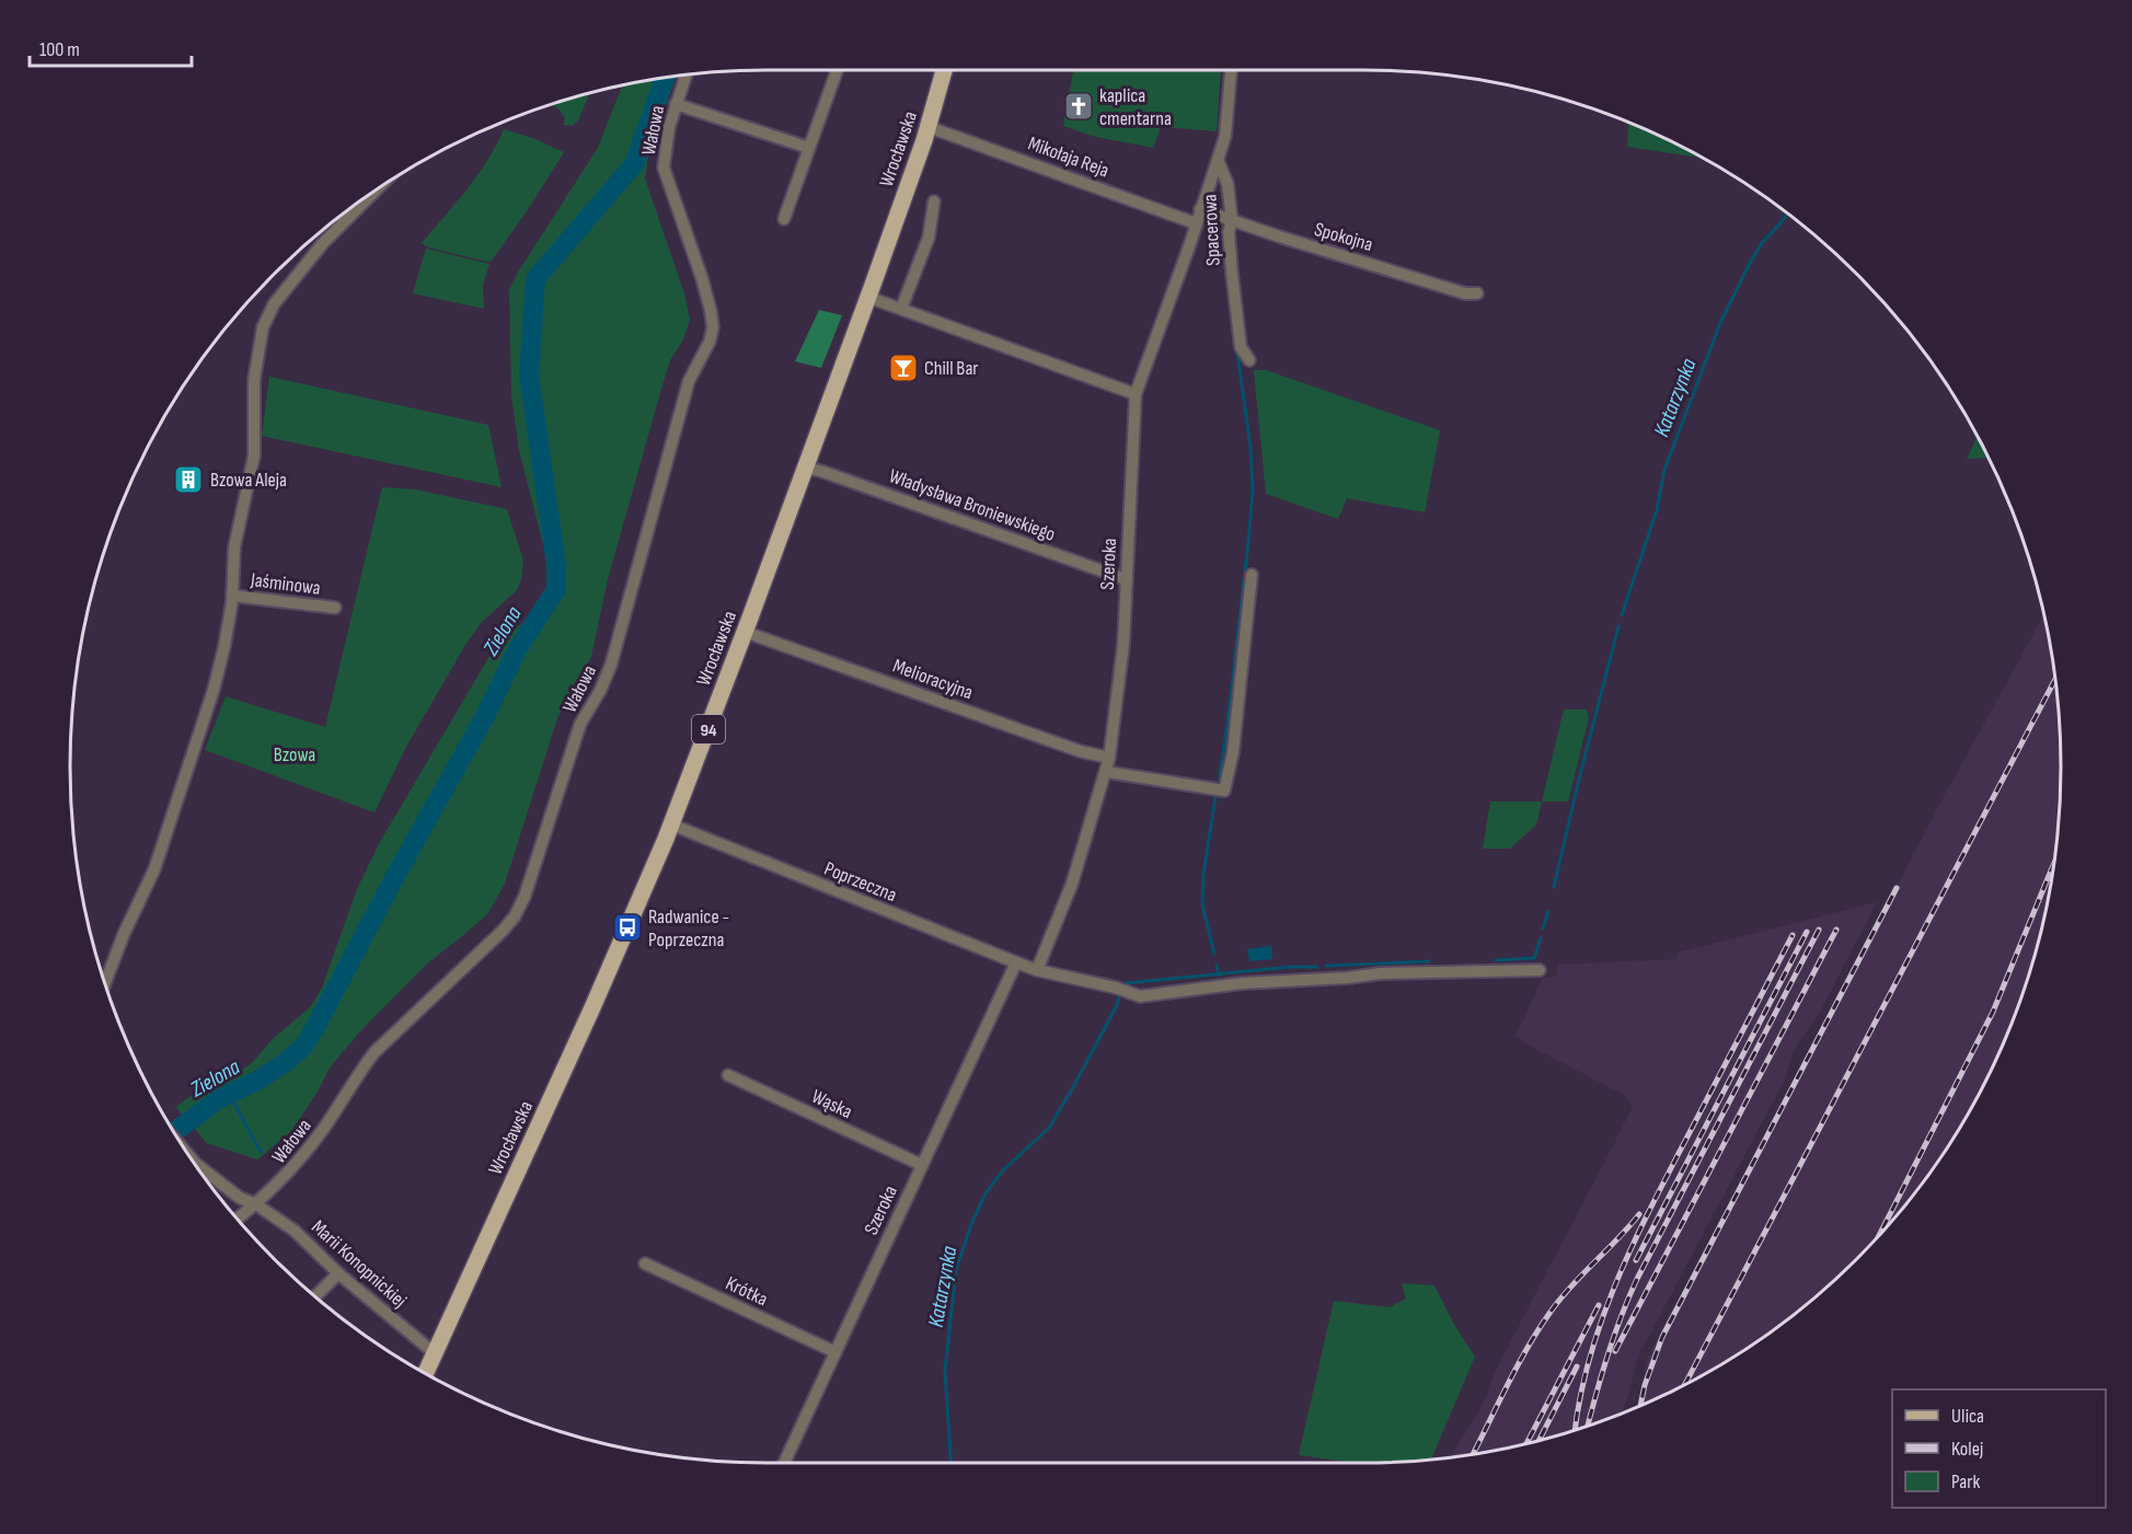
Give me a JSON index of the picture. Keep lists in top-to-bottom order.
{
  "streets": {
    "main road": ["Wrocławska", "94"],
    "street": [
      "Wałowa",
      "Mikołaja Reja",
      "Spacerowa",
      "Spokojna",
      "Władysława Broniewskiego",
      "Szeroka",
      "Jaśminowa",
      "Melioracyjna",
      "Poprzeczna",
      "Wąska",
      "Marii Konopnickiej",
      "Krótka"
    ]
  },
  "crossings": [
    ["Wałowa", "Marii Konopnickiej"],
    ["Wrocławska", "Mikołaja Reja"],
    ["Wrocławska", "Władysława Broniewskiego"],
    ["Wrocławska", "Melioracyjna"],
    ["Wrocławska", "Poprzeczna"],
    ["Wrocławska", "Marii Konopnickiej"],
    ["Mikołaja Reja", "Szeroka"],
    ["Spacerowa", "Spokojna"],
    ["Spacerowa", "Szeroka"],
    ["Spokojna", "Szeroka"],
    ["Władysława Broniewskiego", "Szeroka"],
    ["Szeroka", "Melioracyjna"],
    ["Szeroka", "Poprzeczna"],
    ["Szeroka", "Wąska"],
    ["Szeroka", "Krótka"]
  ],
  "water": ["Katarzynka", "Zielona"],
  "parks": ["Bzowa"],
  "places": {
    "church": ["kaplica cmentarna"],
    "bar": ["Chill Bar"],
    "building": ["Bzowa Aleja"],
    "bus stop": ["Radwanice - Poprzeczna"]
  },
  "legend": ["Ulica", "Kolej", "Park"],
  "scale_bar": "100 m"
}
